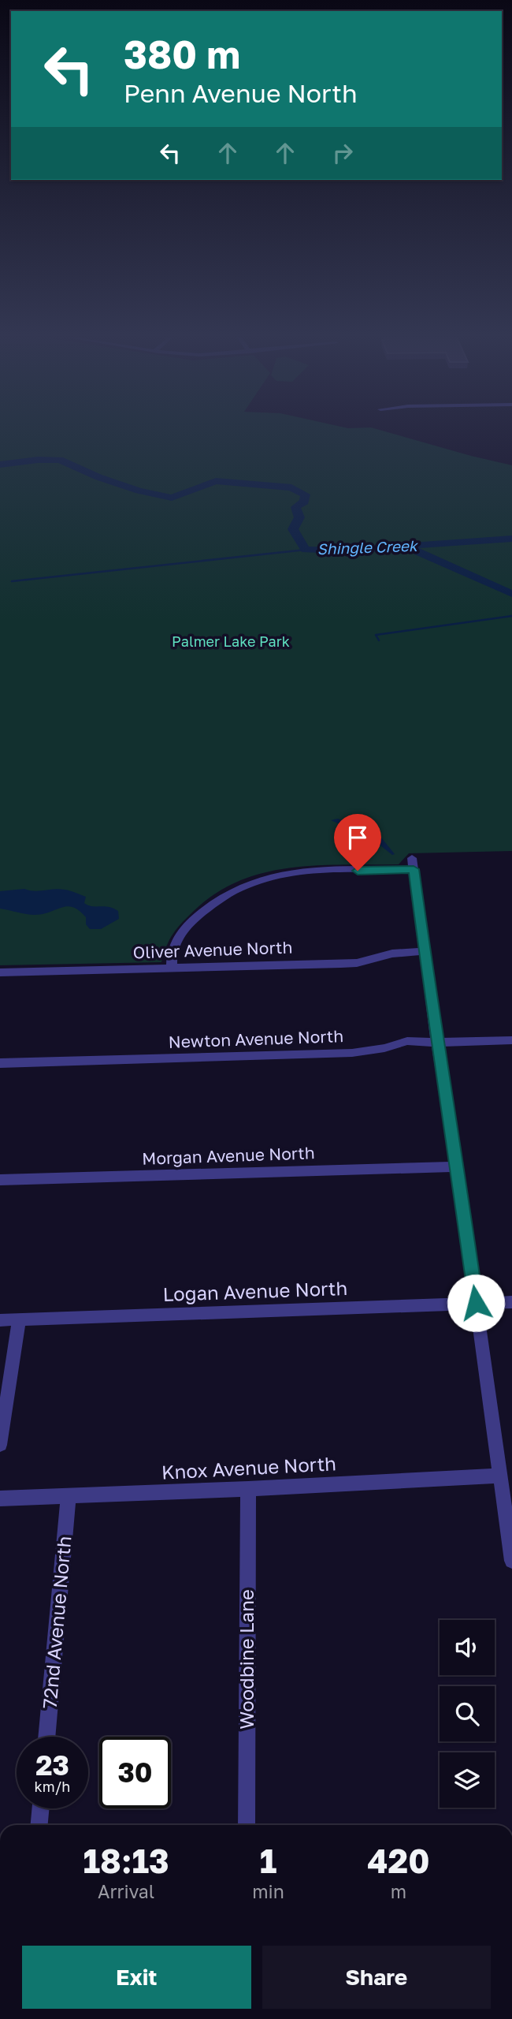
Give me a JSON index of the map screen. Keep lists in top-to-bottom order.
{
  "streets": {
    "street": [
      "Oliver Avenue North",
      "Newton Avenue North",
      "Morgan Avenue North",
      "Logan Avenue North",
      "Knox Avenue North",
      "72nd Avenue North",
      "Woodbine Lane"
    ]
  },
  "crossings": [
    ["Knox Avenue North", "72nd Avenue North"],
    ["Knox Avenue North", "Woodbine Lane"]
  ],
  "water": ["Shingle Creek"],
  "parks": ["Palmer Lake Park"],
  "page": {
    "turn": ["380 m", "Penn Avenue North"],
    "speed": "23 km/h",
    "limit": "30",
    "eta": [
      "18:13",
      "Arrival",
      "1",
      "min",
      "420",
      "m"
    ],
    "buttons": ["Exit", "Share"]
  }
}
